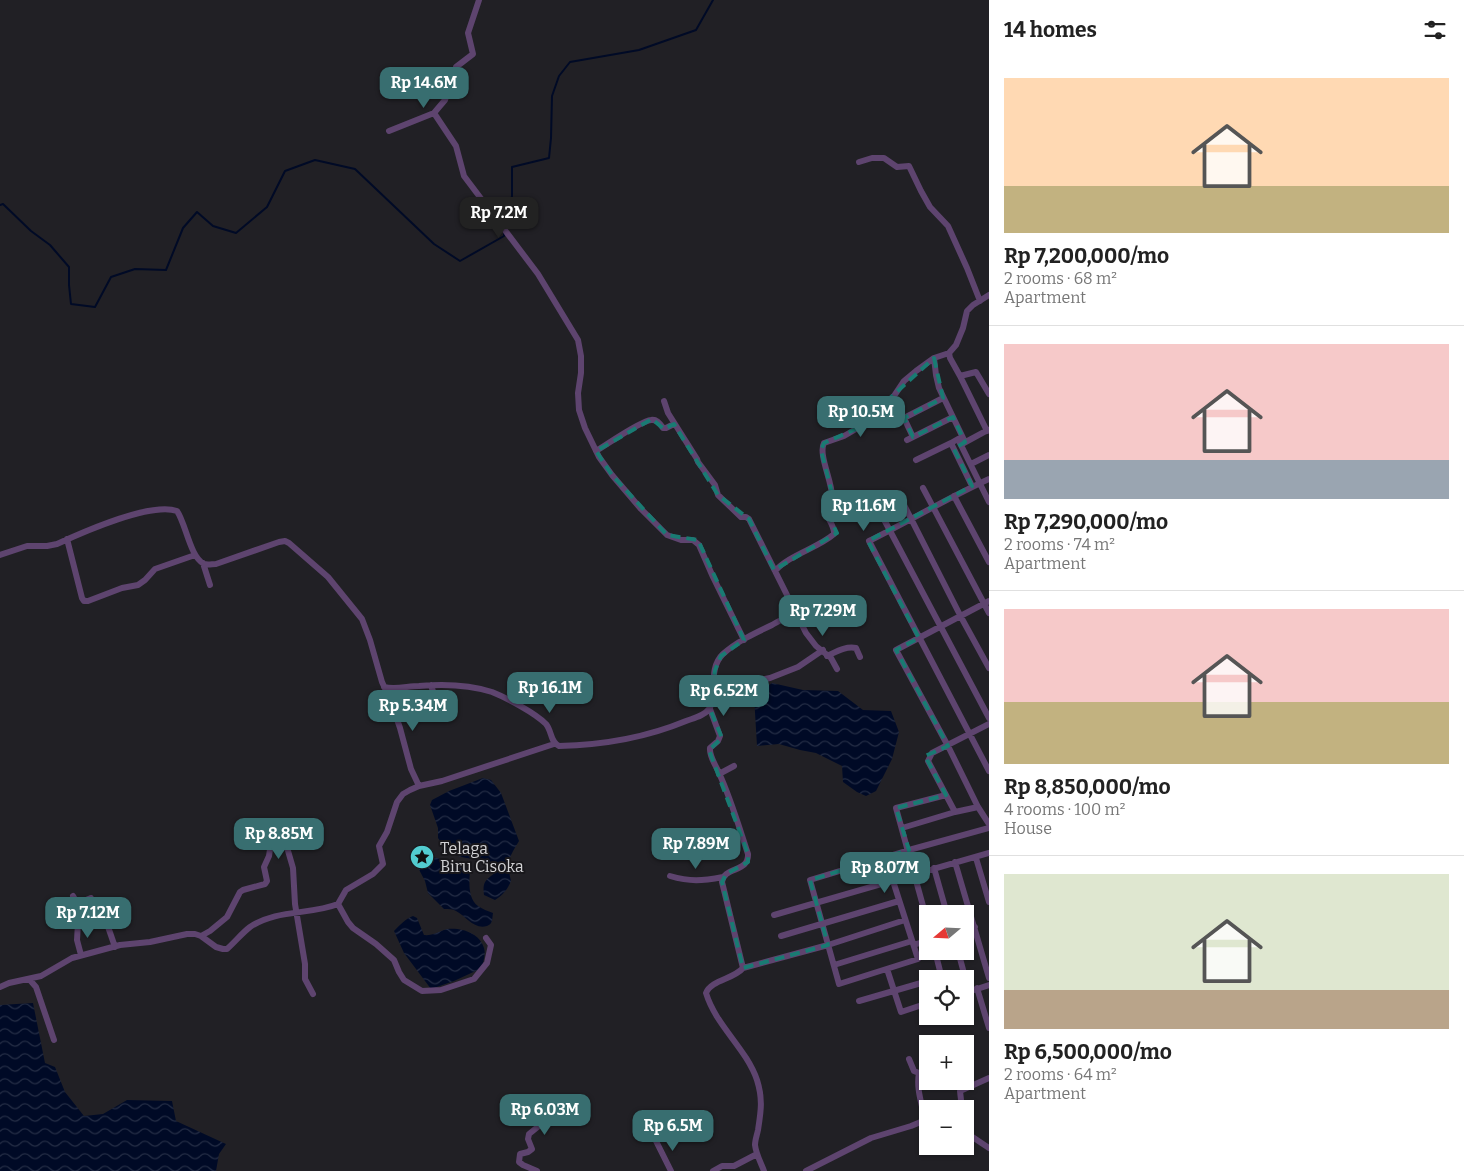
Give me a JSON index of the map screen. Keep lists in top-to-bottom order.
{
  "places": {
    "place": ["Telaga Biru Cisoka"]
  },
  "north": "left",
  "page": {
    "heading": "14 homes",
    "list": [
      {
        "name": "Rp 7,200,000/mo",
        "note": "2 rooms · 68 m² · Apartment"
      },
      {
        "name": "Rp 7,290,000/mo",
        "note": "2 rooms · 74 m² · Apartment"
      },
      {
        "name": "Rp 8,850,000/mo",
        "note": "4 rooms · 100 m² · House"
      },
      {
        "name": "Rp 6,500,000/mo",
        "note": "2 rooms · 64 m² · Apartment"
      }
    ],
    "price": [
      "Rp 14.6M",
      "Rp 7.2M",
      "Rp 10.5M",
      "Rp 11.6M",
      "Rp 7.29M",
      "Rp 16.1M",
      "Rp 6.52M",
      "Rp 5.34M",
      "Rp 8.85M",
      "Rp 7.89M",
      "Rp 8.07M",
      "Rp 7.12M",
      "Rp 6.03M",
      "Rp 6.5M"
    ],
    "map_buttons": ["+", "−"]
  }
}
